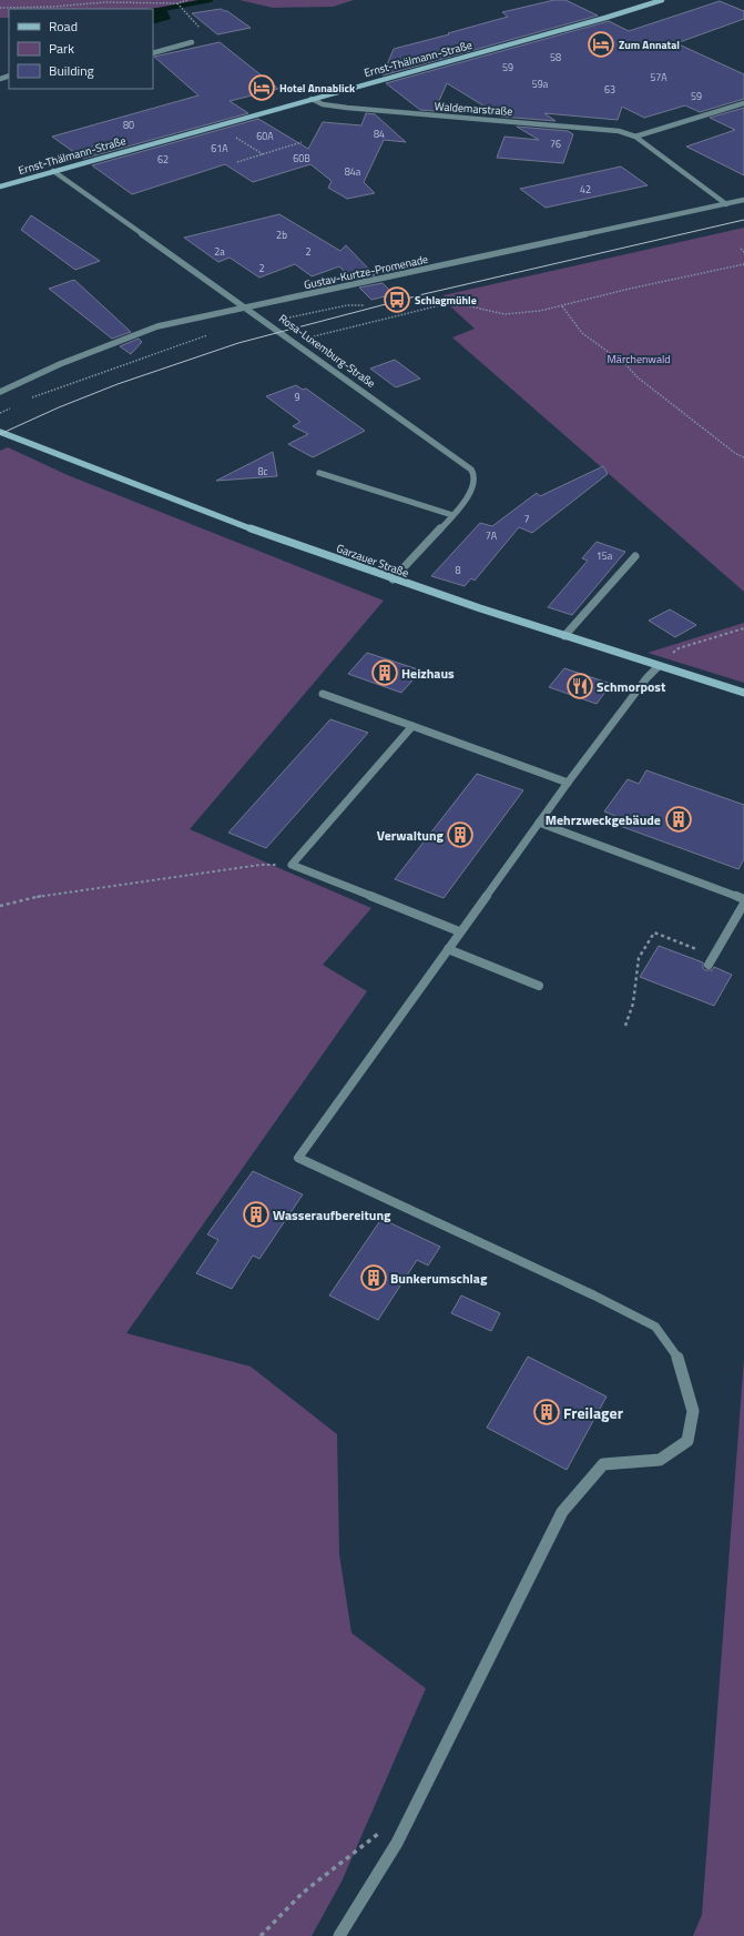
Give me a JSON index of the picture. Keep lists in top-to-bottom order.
{
  "streets": {
    "main road": ["Ernst-Thälmann-Straße", "Garzauer Straße"],
    "street": ["Waldemarstraße", "Gustav-Kurtze-Promenade", "Rosa-Luxemburg-Straße"]
  },
  "crossings": [
    ["Ernst-Thälmann-Straße", "Waldemarstraße"],
    ["Ernst-Thälmann-Straße", "Rosa-Luxemburg-Straße"],
    ["Waldemarstraße", "Gustav-Kurtze-Promenade"],
    ["Gustav-Kurtze-Promenade", "Rosa-Luxemburg-Straße"],
    ["Rosa-Luxemburg-Straße", "Garzauer Straße"]
  ],
  "parks": ["Märchenwald"],
  "places": {
    "hotel": ["Zum Annatal", "Hotel Annablick"],
    "bus stop": ["Schlagmühle"],
    "building": [
      "Heizhaus",
      "Mehrzweckgebäude",
      "Verwaltung",
      "Wasseraufbereitung",
      "Bunkerumschlag",
      "Freilager"
    ],
    "restaurant": ["Schmorpost"]
  },
  "house_numbers": [
    "58",
    "59",
    "57A",
    "59a",
    "63",
    "59",
    "80",
    "84",
    "60A",
    "76",
    "61A",
    "60B",
    "62",
    "84a",
    "42",
    "2b",
    "2a",
    "2",
    "2",
    "9",
    "8c",
    "7",
    "7A",
    "15a",
    "8"
  ],
  "legend": ["Road", "Park", "Building"]
}
